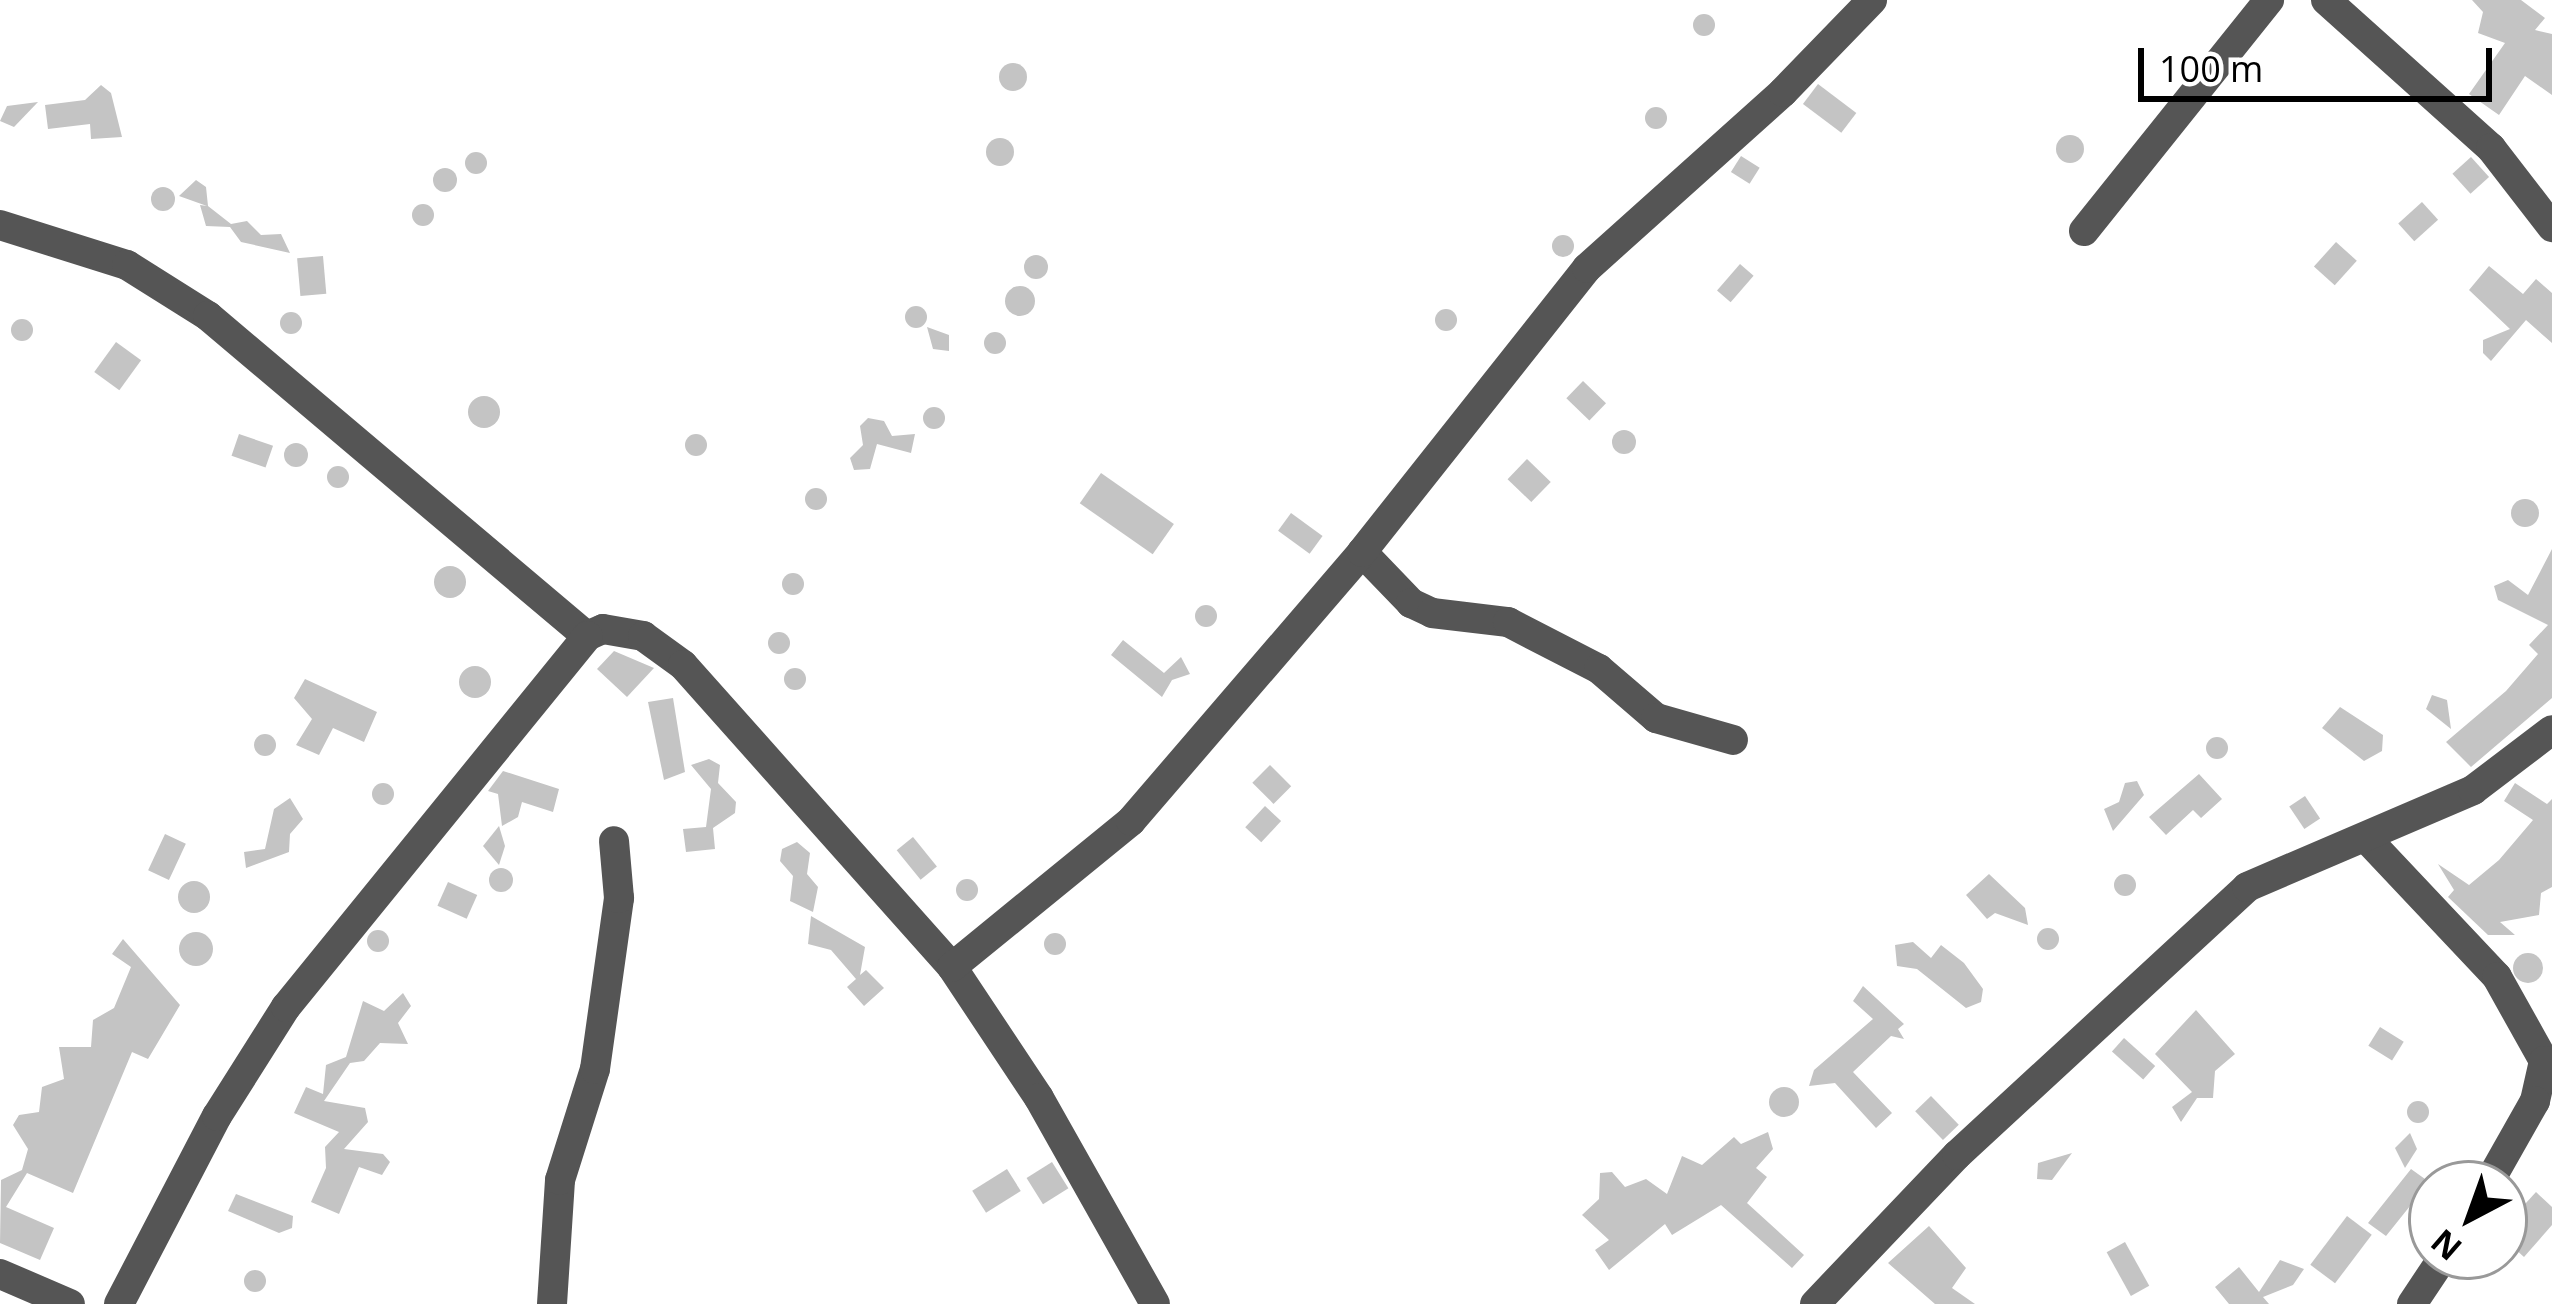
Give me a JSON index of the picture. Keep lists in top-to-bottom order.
{
  "scale_bar": "100 m",
  "north": "bottom left"
}
